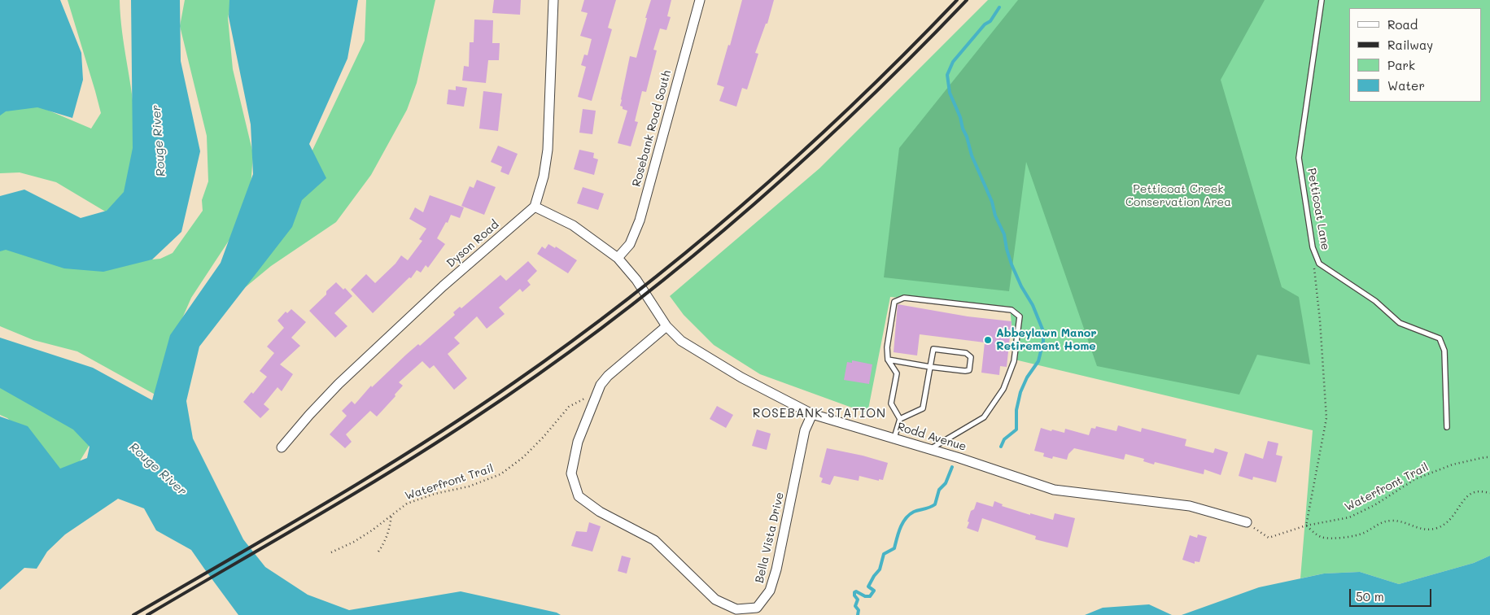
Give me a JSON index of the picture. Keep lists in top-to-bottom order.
{
  "streets": {
    "street": [
      "Rosebank Road South",
      "Dyson Road",
      "Rodd Avenue",
      "Bella Vista Drive"
    ],
    "lane": ["Petticoat Lane"],
    "path": ["Waterfront Trail"]
  },
  "crossings": [
    ["Rosebank Road South", "Rodd Avenue"],
    ["Dyson Road", "Rodd Avenue"],
    ["Rodd Avenue", "Waterfront Trail"],
    ["Rodd Avenue", "Bella Vista Drive"],
    ["Waterfront Trail", "Bella Vista Drive"]
  ],
  "districts": ["ROSEBANK STATION"],
  "water": ["Rouge River"],
  "parks": ["Petticoat Creek Conservation Area"],
  "places": ["Abbeylawn Manor Retirement Home"],
  "legend": [
    "Road",
    "Railway",
    "Park",
    "Water"
  ],
  "scale_bar": "50 m"
}
